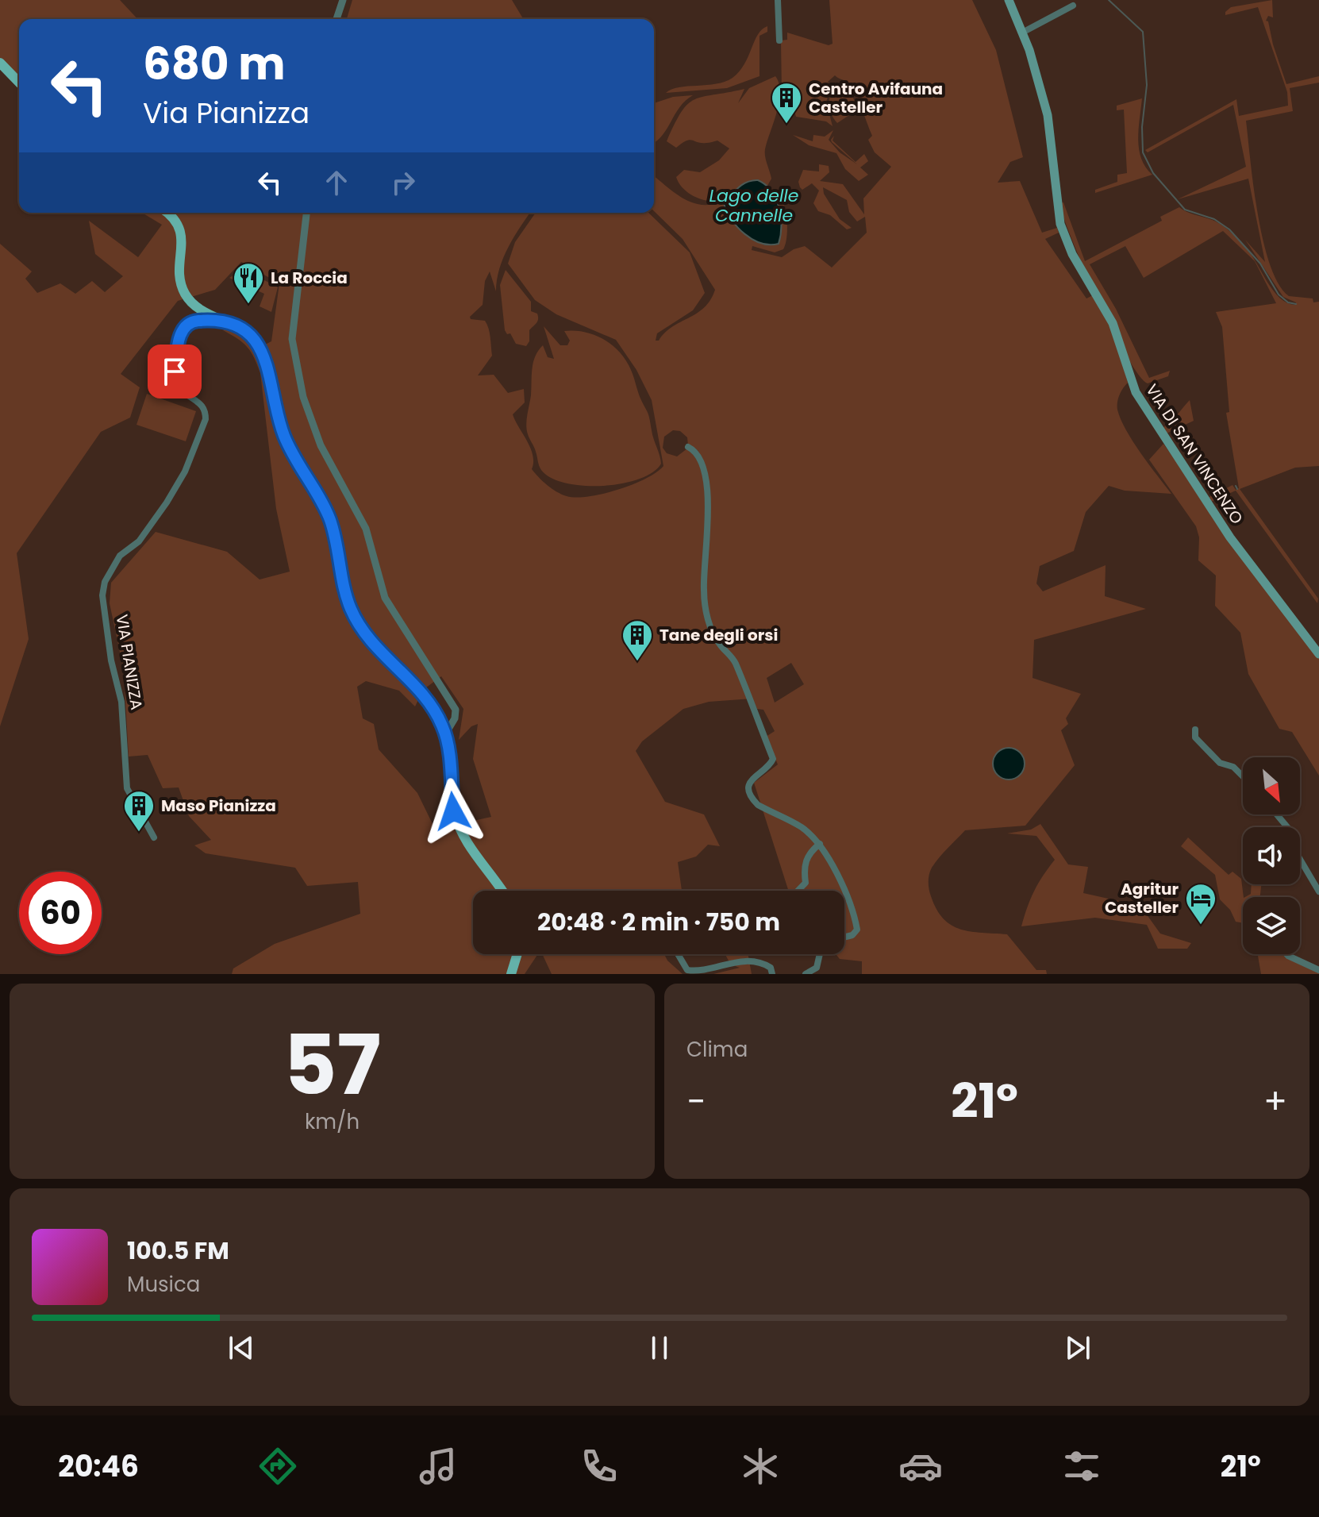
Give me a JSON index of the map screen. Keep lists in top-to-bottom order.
{
  "streets": {
    "main road": ["VIA DI SAN VINCENZO"],
    "street": ["VIA PIANIZZA"]
  },
  "water": ["Lago delle Cannelle"],
  "places": {
    "building": ["Centro Avifauna Casteller", "Tane degli orsi", "Maso Pianizza"],
    "restaurant": ["La Roccia"],
    "hotel": ["Agritur Casteller"]
  },
  "north": "bottom right",
  "page": {
    "turn": ["680 m", "Via Pianizza"],
    "limit": "60",
    "trip": "20:48 · 2 min · 750 m",
    "tile": [
      ["57", "km/h"],
      "Clima"
    ],
    "heat": ["−", "21°", "+"],
    "song": ["100.5 FM", "Musica"],
    "tabs": ["20:46", "21°"]
  }
}
